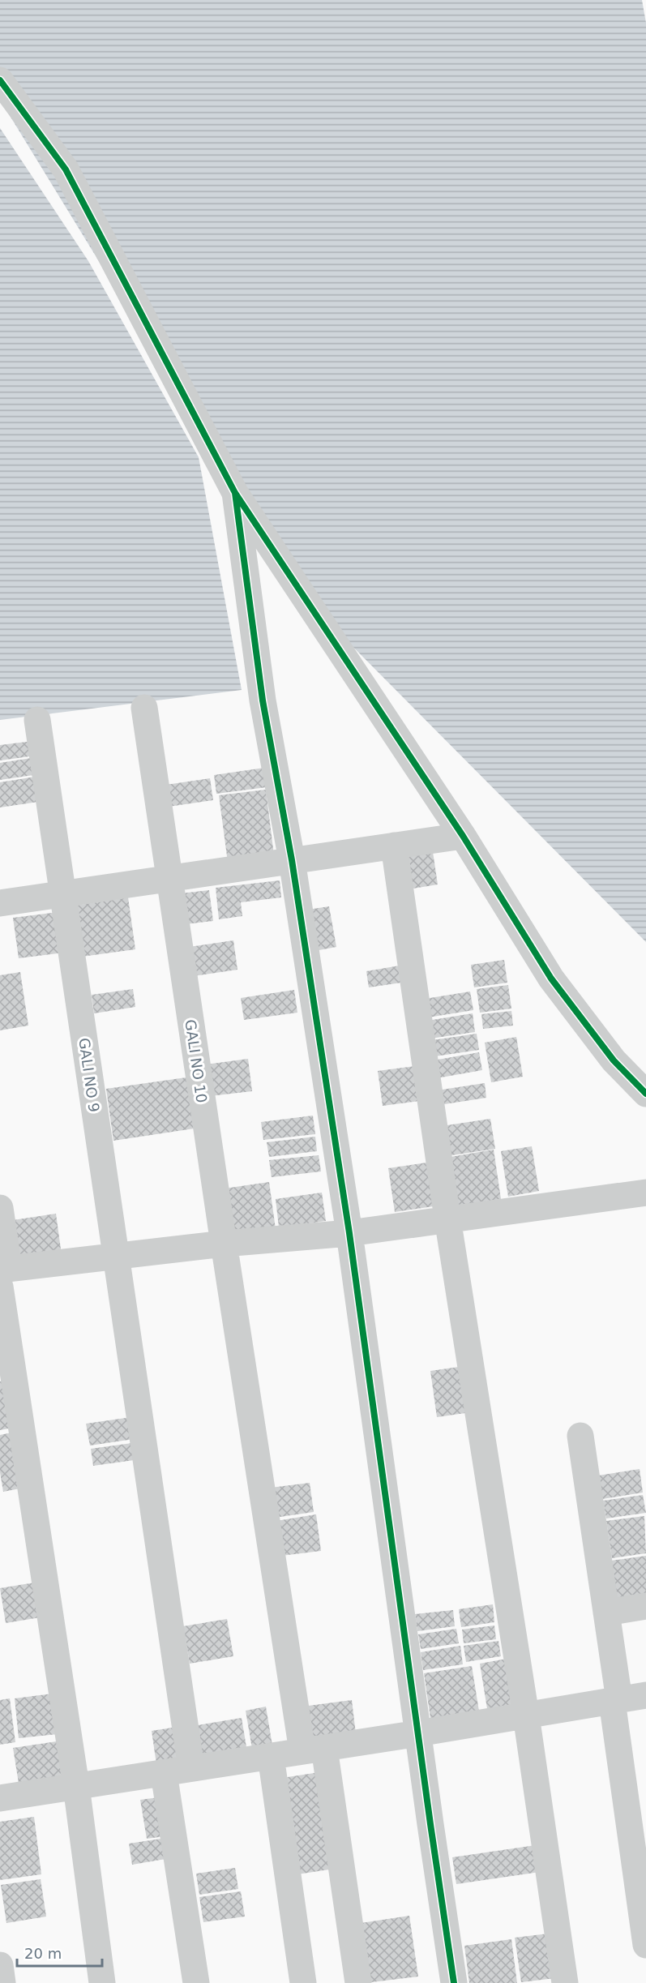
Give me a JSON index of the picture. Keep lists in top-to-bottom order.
{
  "streets": {
    "street": ["GALI NO 10", "GALI NO 9"]
  },
  "scale_bar": "20 m"
}
